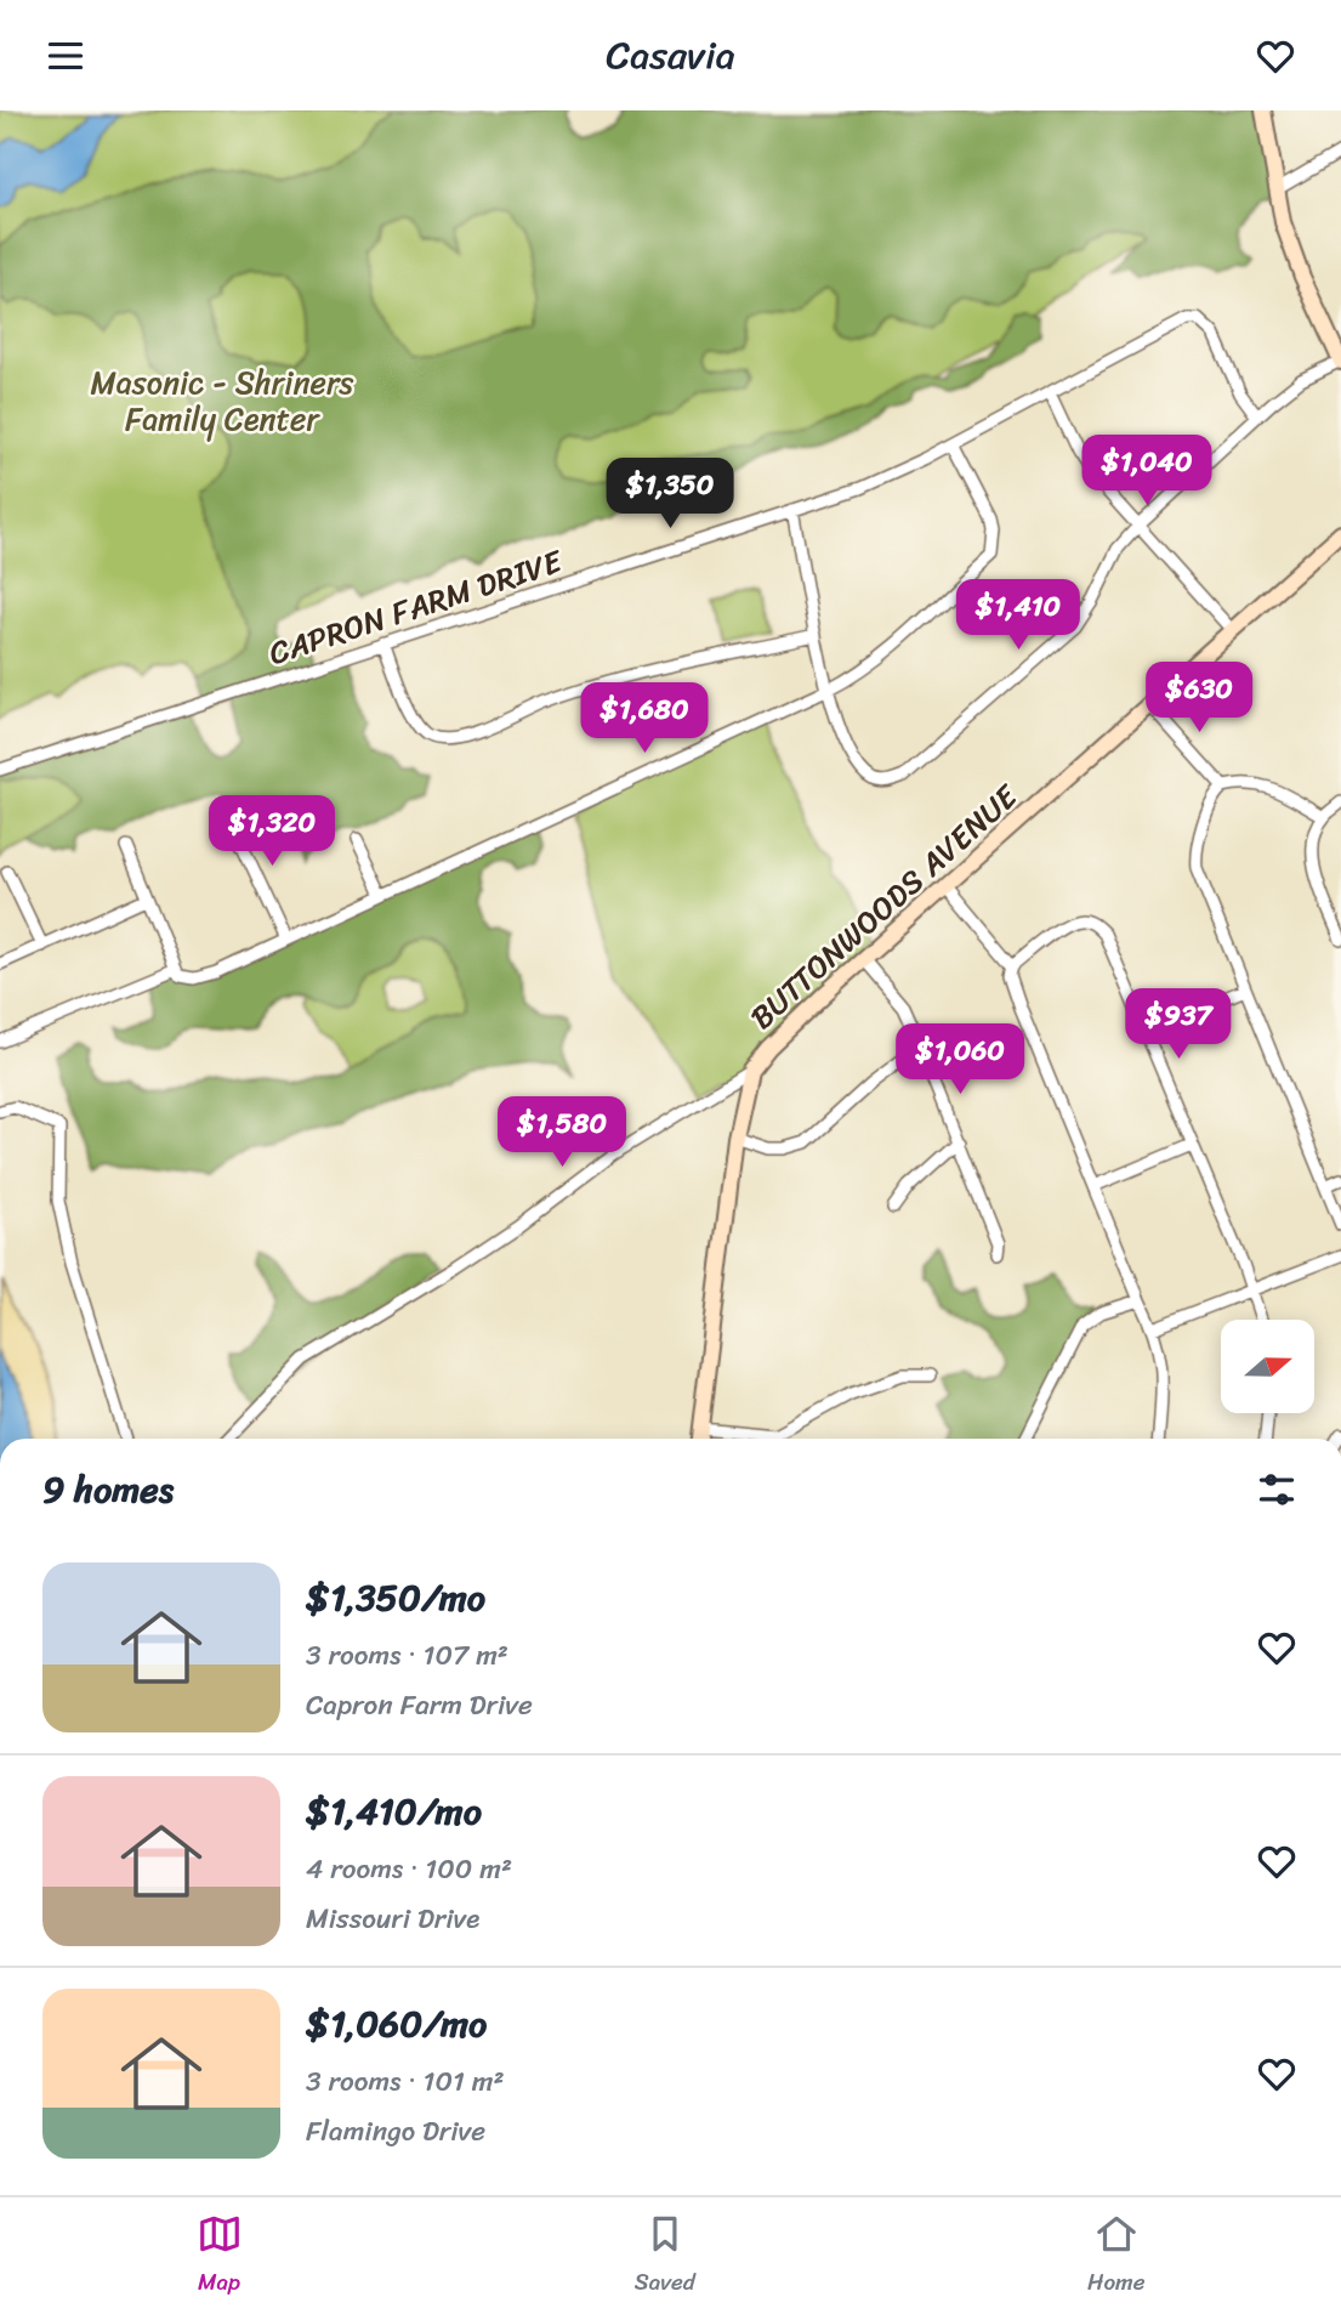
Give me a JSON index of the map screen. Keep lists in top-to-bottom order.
{
  "streets": {
    "street": ["CAPRON FARM DRIVE", "BUTTONWOODS AVENUE"]
  },
  "parks": ["Masonic - Shriners Family Center"],
  "north": "right",
  "page": {
    "header": "Casavia",
    "price": [
      "$1,040",
      "$1,350",
      "$1,410",
      "$630",
      "$1,680",
      "$1,320",
      "$937",
      "$1,060",
      "$1,580"
    ],
    "heading": "9 homes",
    "list": [
      {
        "name": "$1,350/mo",
        "note": "3 rooms · 107 m² · Capron Farm Drive"
      },
      {
        "name": "$1,410/mo",
        "note": "4 rooms · 100 m² · Missouri Drive"
      },
      {
        "name": "$1,060/mo",
        "note": "3 rooms · 101 m² · Flamingo Drive"
      }
    ],
    "tabs": ["Map", "Saved", "Home"]
  }
}
